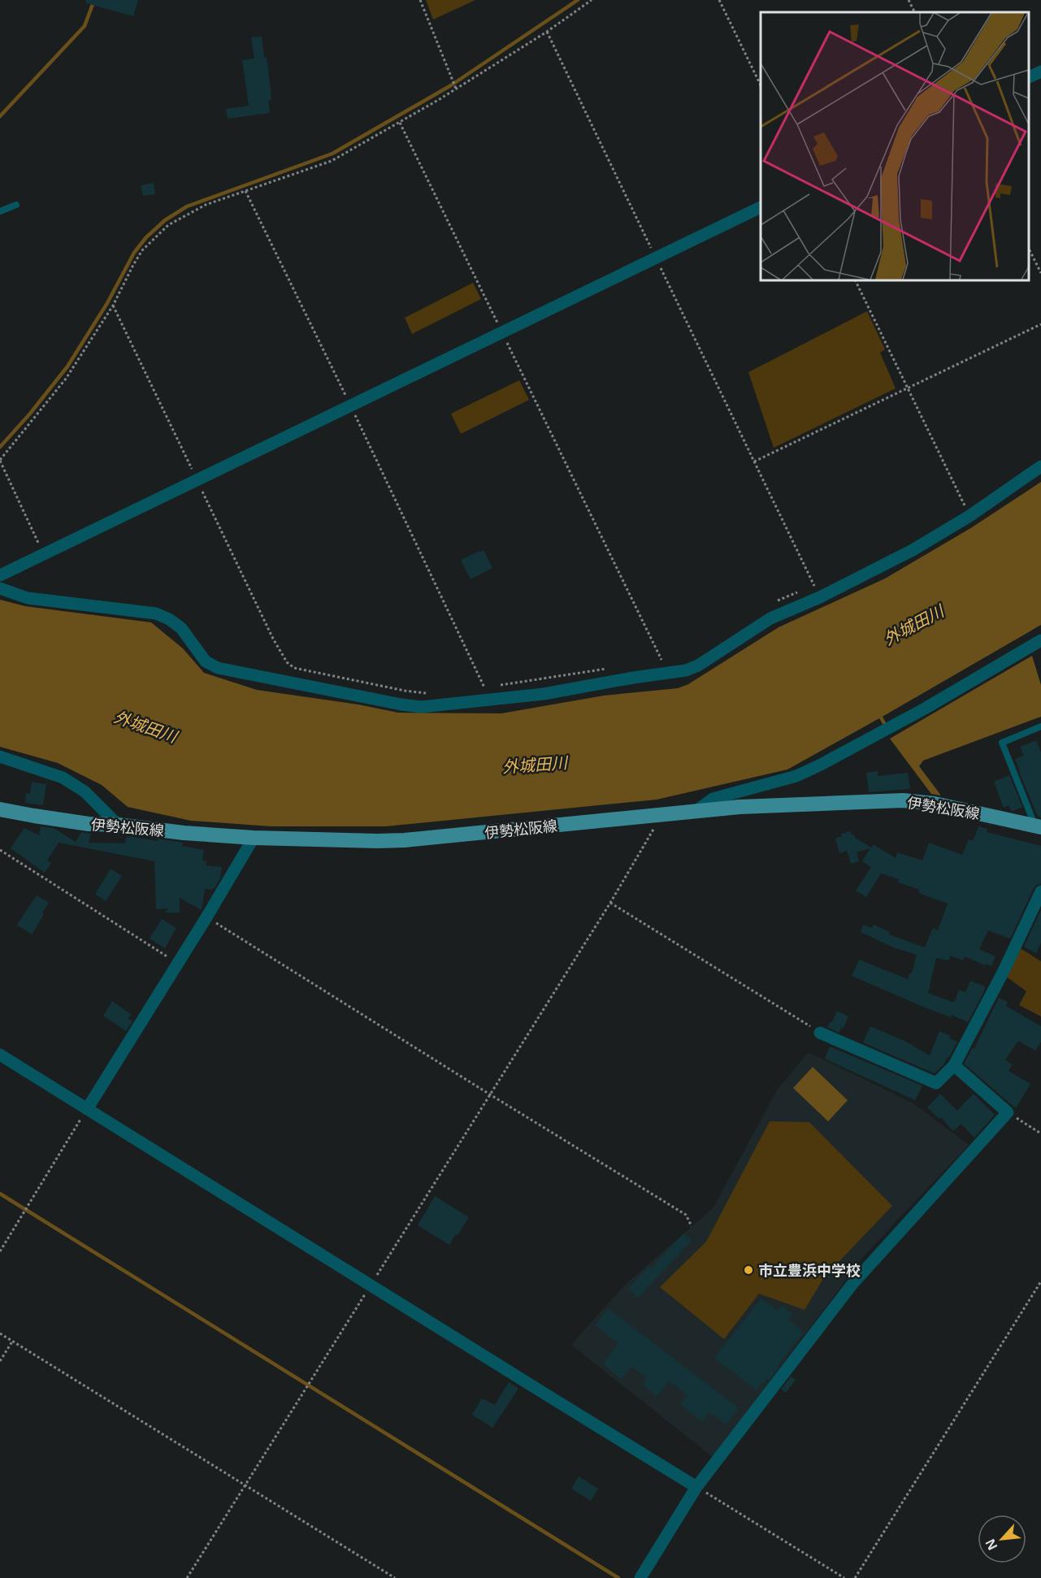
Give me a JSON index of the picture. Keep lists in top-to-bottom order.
{
  "streets": {
    "main road": ["伊勢松阪線"]
  },
  "water": ["外城田川"],
  "places": ["市立豊浜中学校"],
  "north": "bottom left"
}
